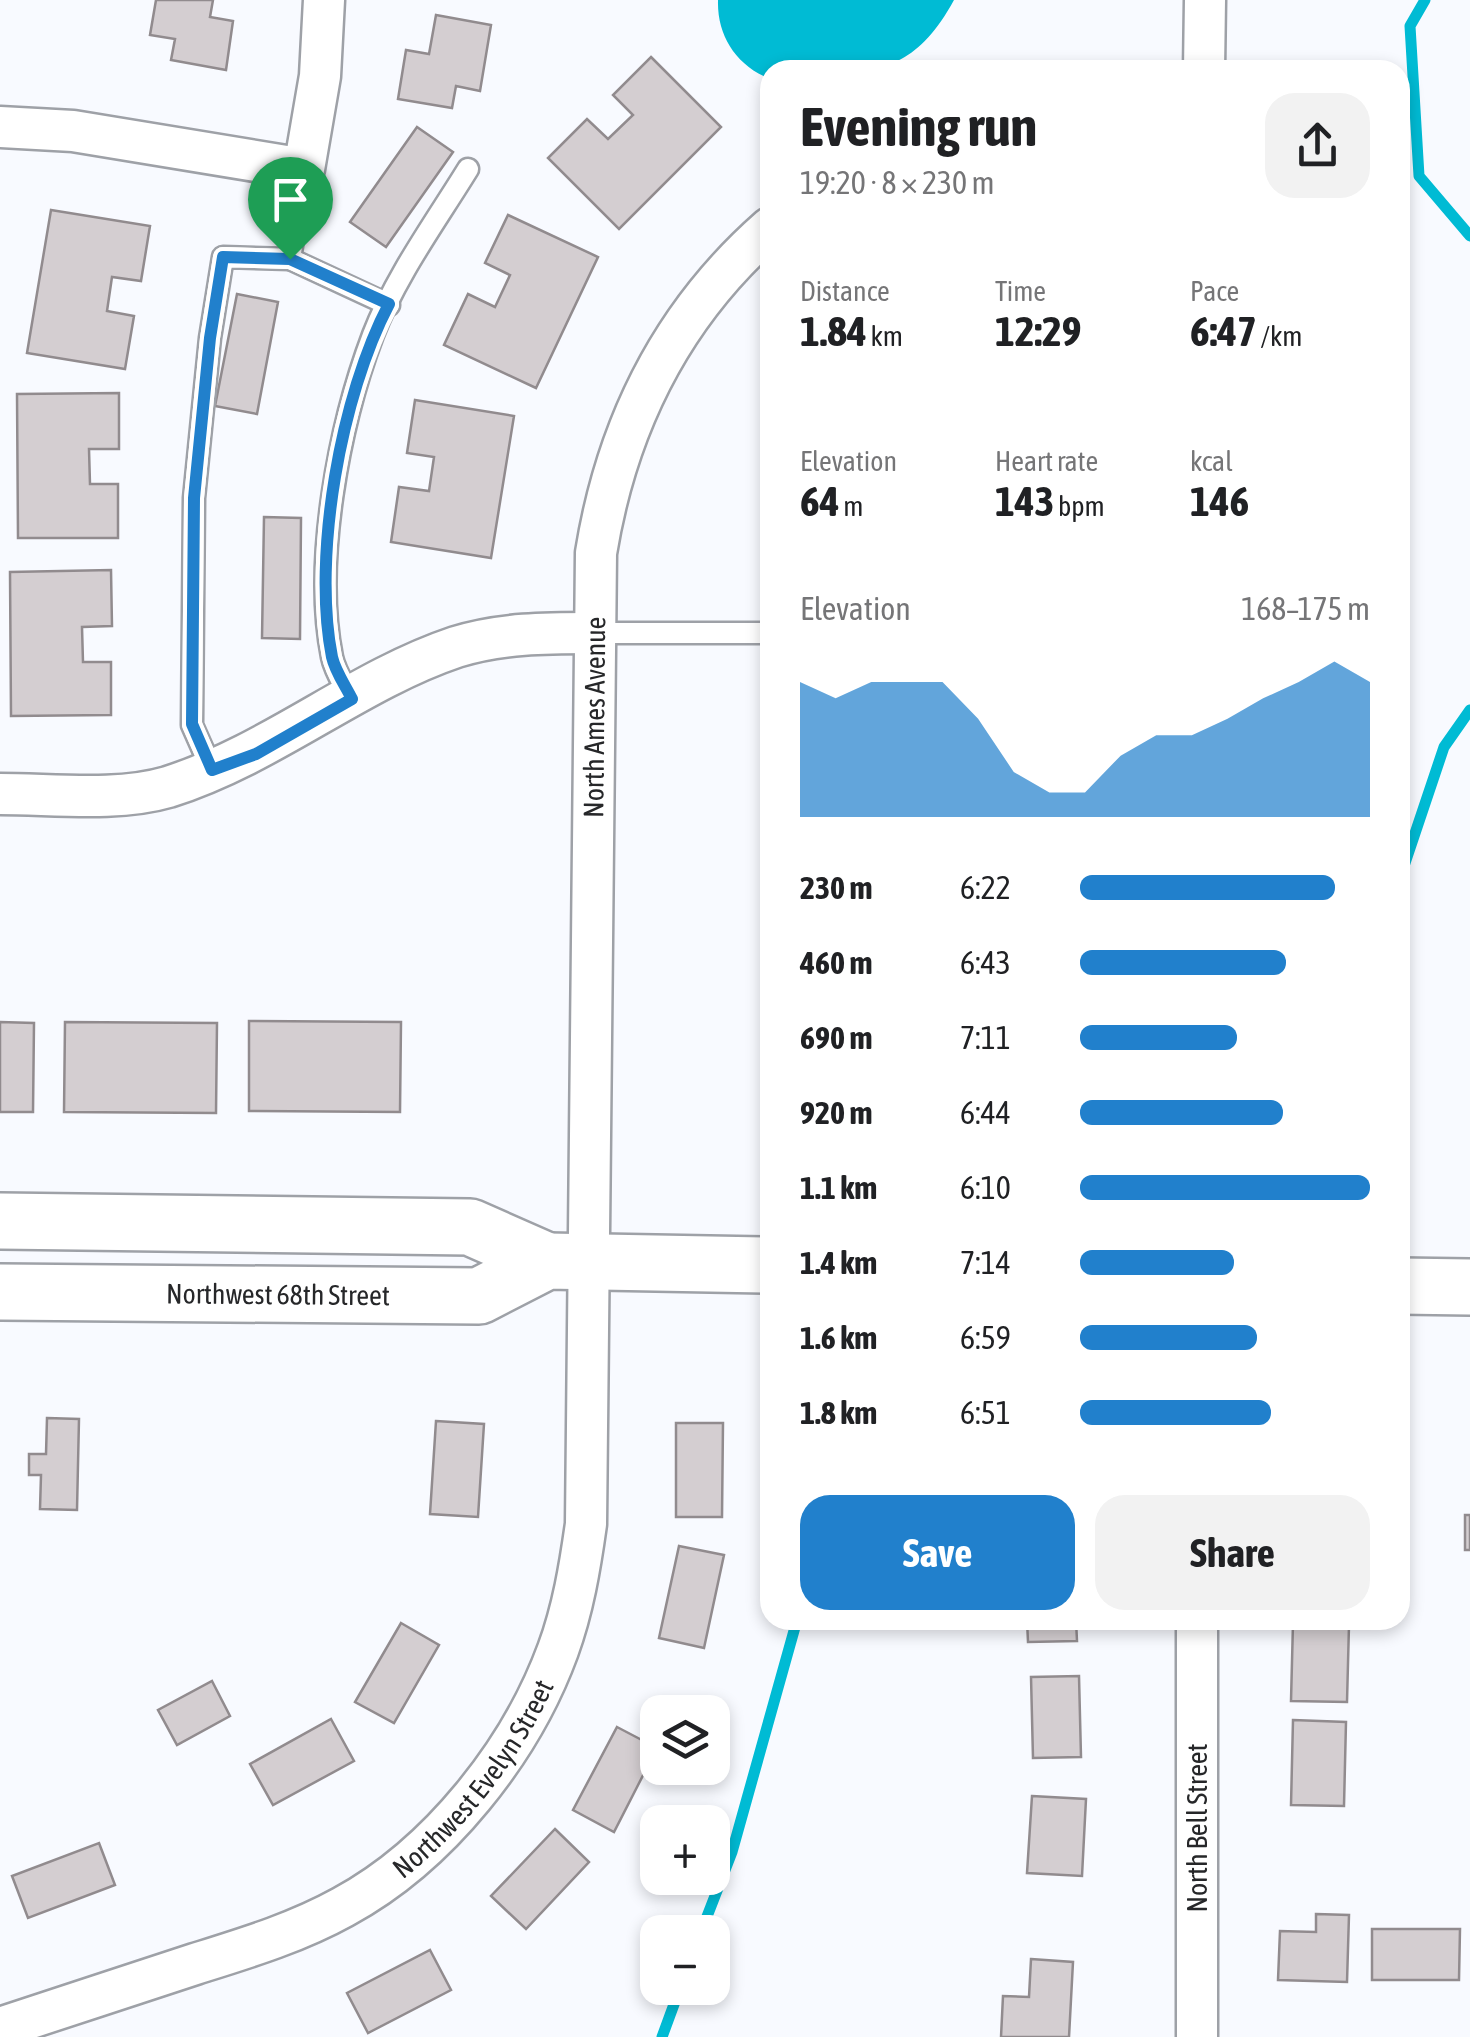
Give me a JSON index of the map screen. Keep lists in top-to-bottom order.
{
  "streets": {
    "main road": ["Northwest 68th Street"],
    "street": ["North Ames Avenue", "Northwest Evelyn Street", "North Bell Street"]
  },
  "crossings": [
    ["North Ames Avenue", "Northwest 68th Street"],
    ["North Ames Avenue", "Northwest Evelyn Street"],
    ["Northwest 68th Street", "Northwest Evelyn Street"]
  ],
  "page": {
    "heading": ["Evening run", "19:20 · 8 × 230 m"],
    "stats": [
      ["Distance", "1.84 km"],
      ["Time", "12:29"],
      ["Pace", "6:47 /km"],
      ["Elevation", "64 m"],
      ["Heart rate", "143 bpm"],
      ["kcal", "146"]
    ],
    "chart": ["Elevation", "168–175 m"],
    "list": [
      {
        "name": "230 m",
        "note": "6:22"
      },
      {
        "name": "460 m",
        "note": "6:43"
      },
      {
        "name": "690 m",
        "note": "7:11"
      },
      {
        "name": "920 m",
        "note": "6:44"
      },
      {
        "name": "1.1 km",
        "note": "6:10"
      },
      {
        "name": "1.4 km",
        "note": "7:14"
      },
      {
        "name": "1.6 km",
        "note": "6:59"
      },
      {
        "name": "1.8 km",
        "note": "6:51"
      }
    ],
    "buttons": ["Save", "Share"],
    "map_buttons": ["+", "−"]
  }
}
